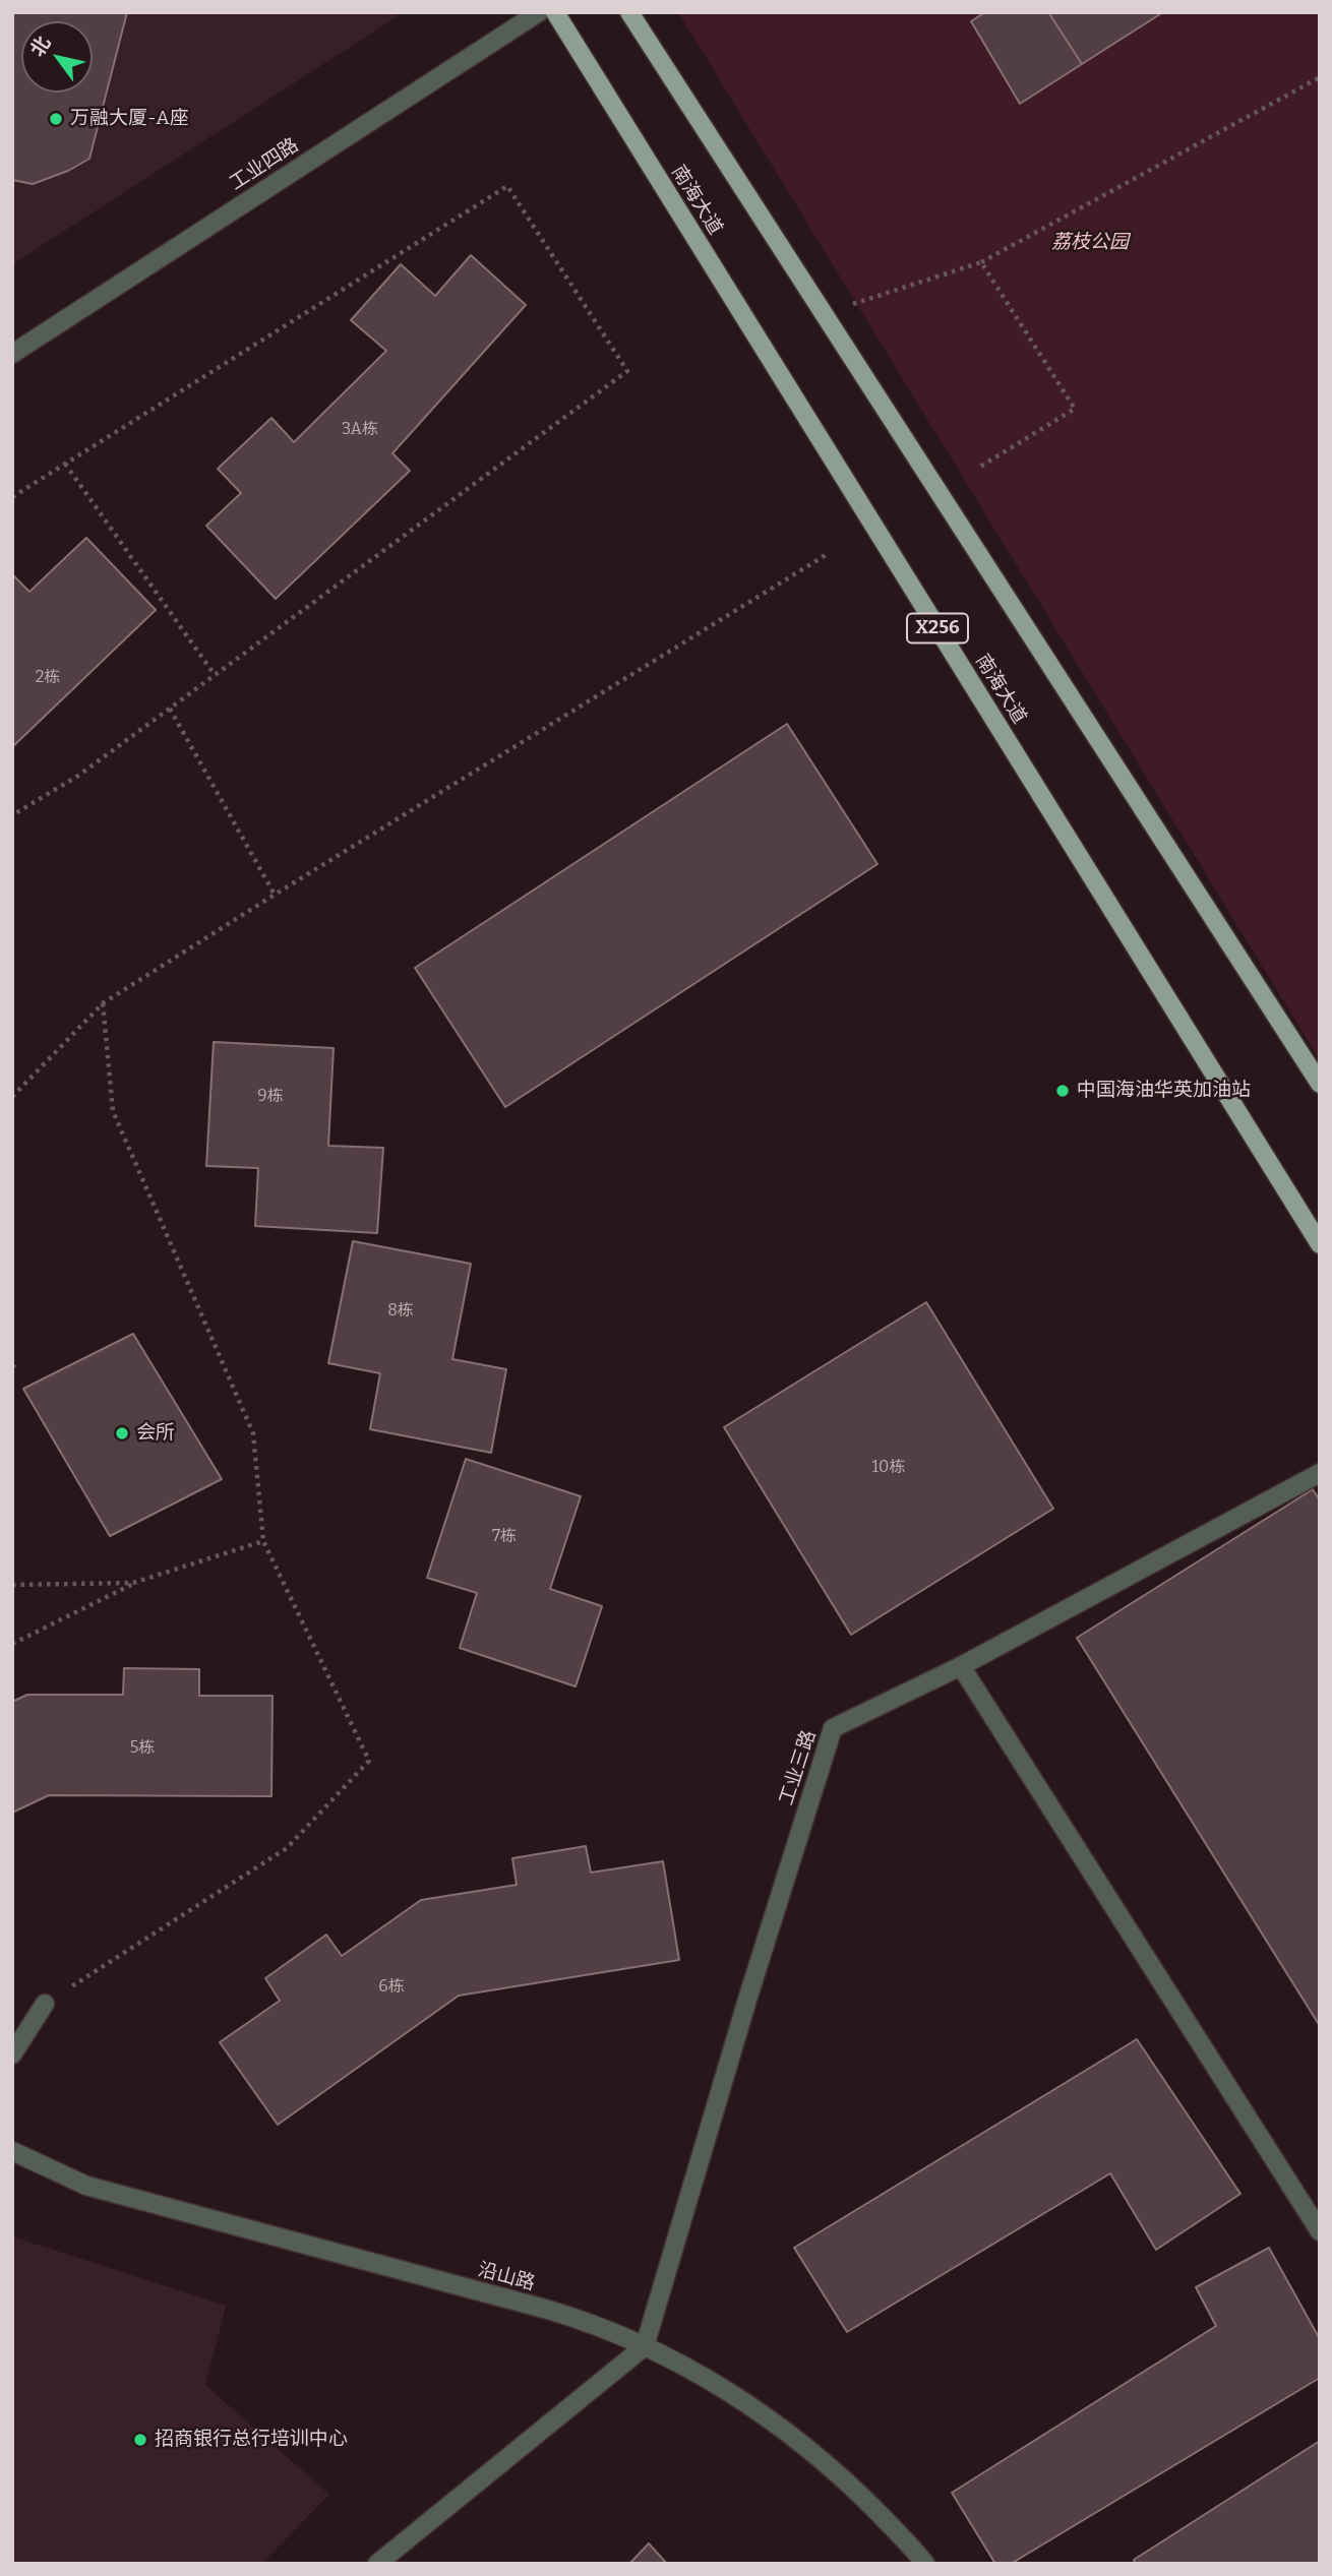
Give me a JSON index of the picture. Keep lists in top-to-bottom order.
{
  "streets": {
    "main road": ["南海大道", "X256"],
    "street": ["工业四路", "工业三路", "沿山路"]
  },
  "crossings": [
    ["工业三路", "沿山路"]
  ],
  "parks": ["荔枝公园"],
  "places": [
    "万融大厦-A座",
    "中国海油华英加油站",
    "会所",
    "招商银行总行培训中心"
  ],
  "house_numbers": [
    "3A栋",
    "2栋",
    "9栋",
    "8栋",
    "10栋",
    "7栋",
    "5栋",
    "6栋"
  ],
  "north": "top left"
}
